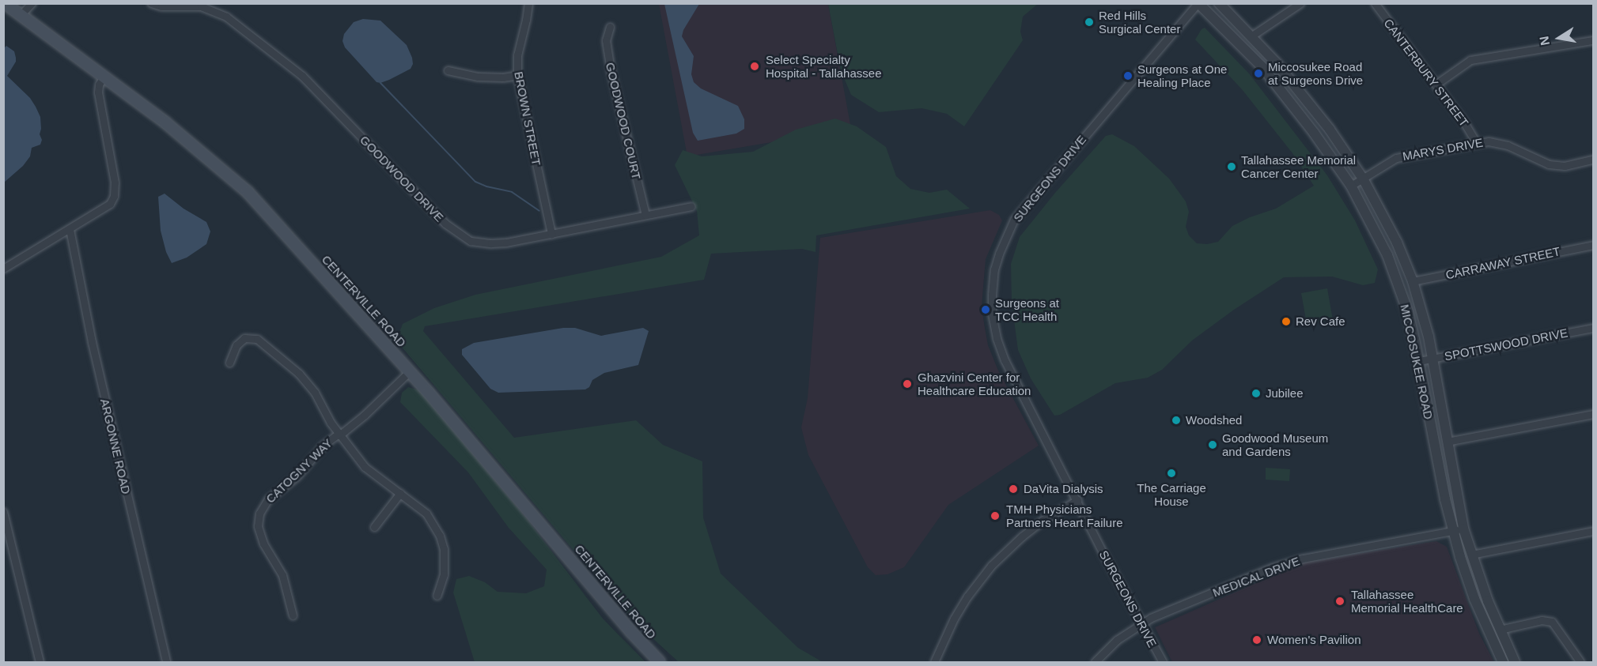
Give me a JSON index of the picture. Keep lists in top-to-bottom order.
{
  "streets": {
    "main road": ["CENTERVILLE ROAD"],
    "street": [
      "CANTERBURY STREET",
      "BROWN STREET",
      "GOODWOOD COURT",
      "MARYS DRIVE",
      "GOODWOOD DRIVE",
      "SURGEONS DRIVE",
      "CARRAWAY STREET",
      "SPOTTSWOOD DRIVE",
      "MICCOSUKEE ROAD",
      "ARGONNE ROAD",
      "CATOGNY WAY",
      "MEDICAL DRIVE"
    ]
  },
  "crossings": [
    ["CANTERBURY STREET", "MARYS DRIVE"],
    ["BROWN STREET", "GOODWOOD DRIVE"],
    ["GOODWOOD COURT", "GOODWOOD DRIVE"],
    ["MARYS DRIVE", "MICCOSUKEE ROAD"],
    ["SURGEONS DRIVE", "MICCOSUKEE ROAD"],
    ["SURGEONS DRIVE", "MEDICAL DRIVE"],
    ["CARRAWAY STREET", "MICCOSUKEE ROAD"],
    ["CENTERVILLE ROAD", "CATOGNY WAY"],
    ["SPOTTSWOOD DRIVE", "MICCOSUKEE ROAD"],
    ["MICCOSUKEE ROAD", "MEDICAL DRIVE"]
  ],
  "places": [
    "Red Hills Surgical Center",
    "Select Specialty Hospital - Tallahassee",
    "Miccosukee Road at Surgeons Drive",
    "Surgeons at One Healing Place",
    "Tallahassee Memorial Cancer Center",
    "Surgeons at TCC Health",
    "Rev Cafe",
    "Ghazvini Center for Healthcare Education",
    "Jubilee",
    "Woodshed",
    "Goodwood Museum and Gardens",
    "The Carriage House",
    "DaVita Dialysis",
    "TMH Physicians Partners Heart Failure",
    "Tallahassee Memorial HealthCare",
    "Women's Pavilion"
  ],
  "north": "left"
}
